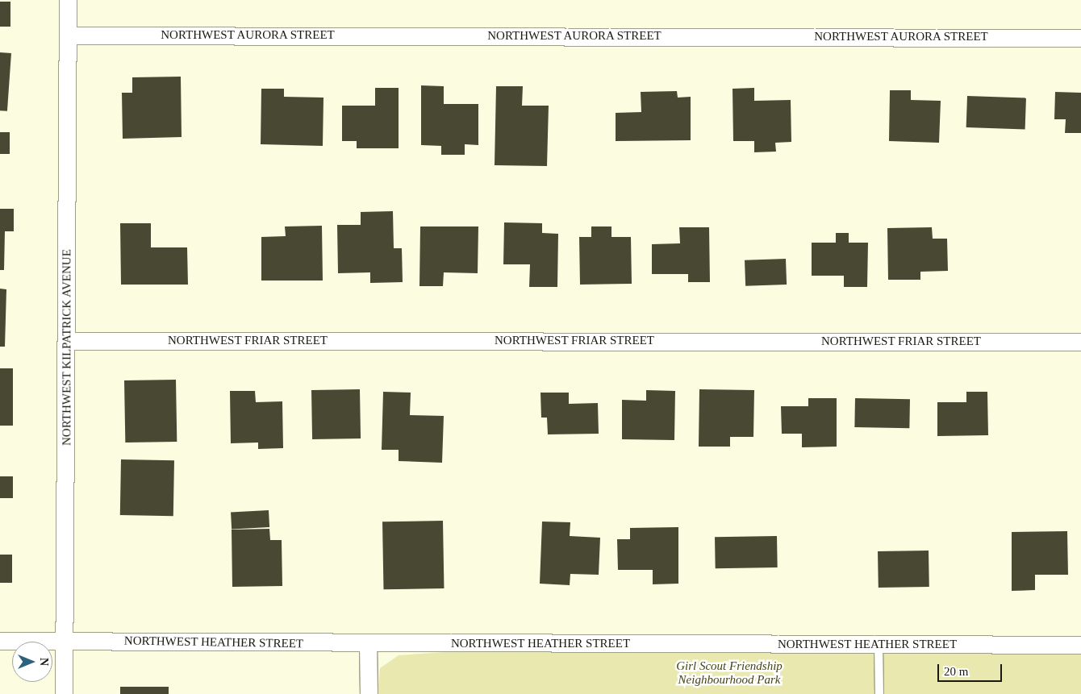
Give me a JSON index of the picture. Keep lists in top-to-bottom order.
{
  "streets": {
    "street": [
      "NORTHWEST AURORA STREET",
      "NORTHWEST FRIAR STREET",
      "NORTHWEST KILPATRICK AVENUE",
      "NORTHWEST HEATHER STREET"
    ]
  },
  "crossings": [
    ["NORTHWEST AURORA STREET", "NORTHWEST KILPATRICK AVENUE"],
    ["NORTHWEST FRIAR STREET", "NORTHWEST KILPATRICK AVENUE"],
    ["NORTHWEST KILPATRICK AVENUE", "NORTHWEST HEATHER STREET"]
  ],
  "parks": ["Girl Scout Friendship Neighbourhood Park"],
  "scale_bar": "20 m",
  "north": "right"
}
